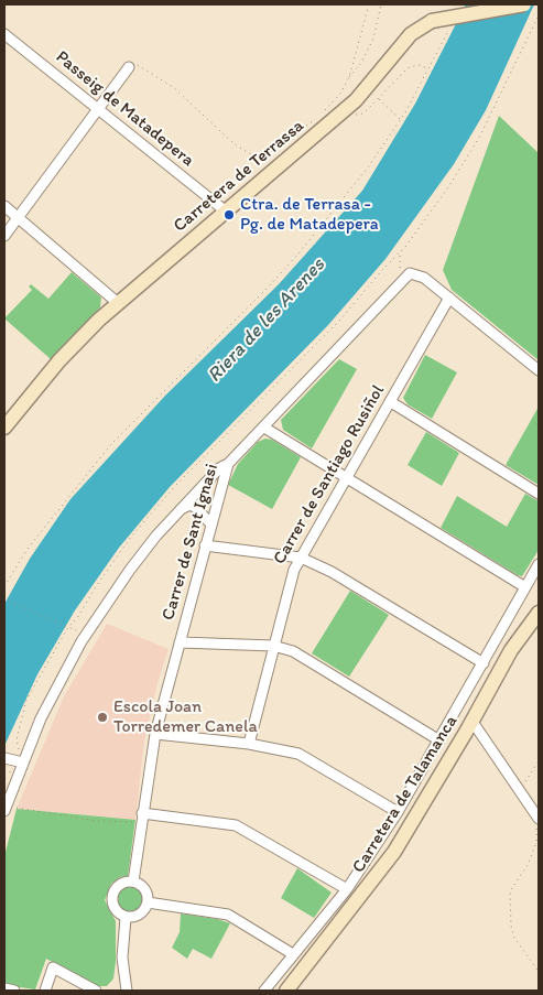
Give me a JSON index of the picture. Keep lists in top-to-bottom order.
{
  "streets": {
    "street": [
      "Passeig de Matadepera",
      "Carretera de Terrassa",
      "Carrer de Santiago Rusiñol",
      "Carrer de Sant Ignasi",
      "Carretera de Talamanca"
    ]
  },
  "crossings": [
    ["Passeig de Matadepera", "Carretera de Terrassa"]
  ],
  "water": ["Riera de les Arenes"],
  "places": ["Ctra. de Terrasa - Pg. de Matadepera", "Escola Joan Torredemer Canela"]
}
